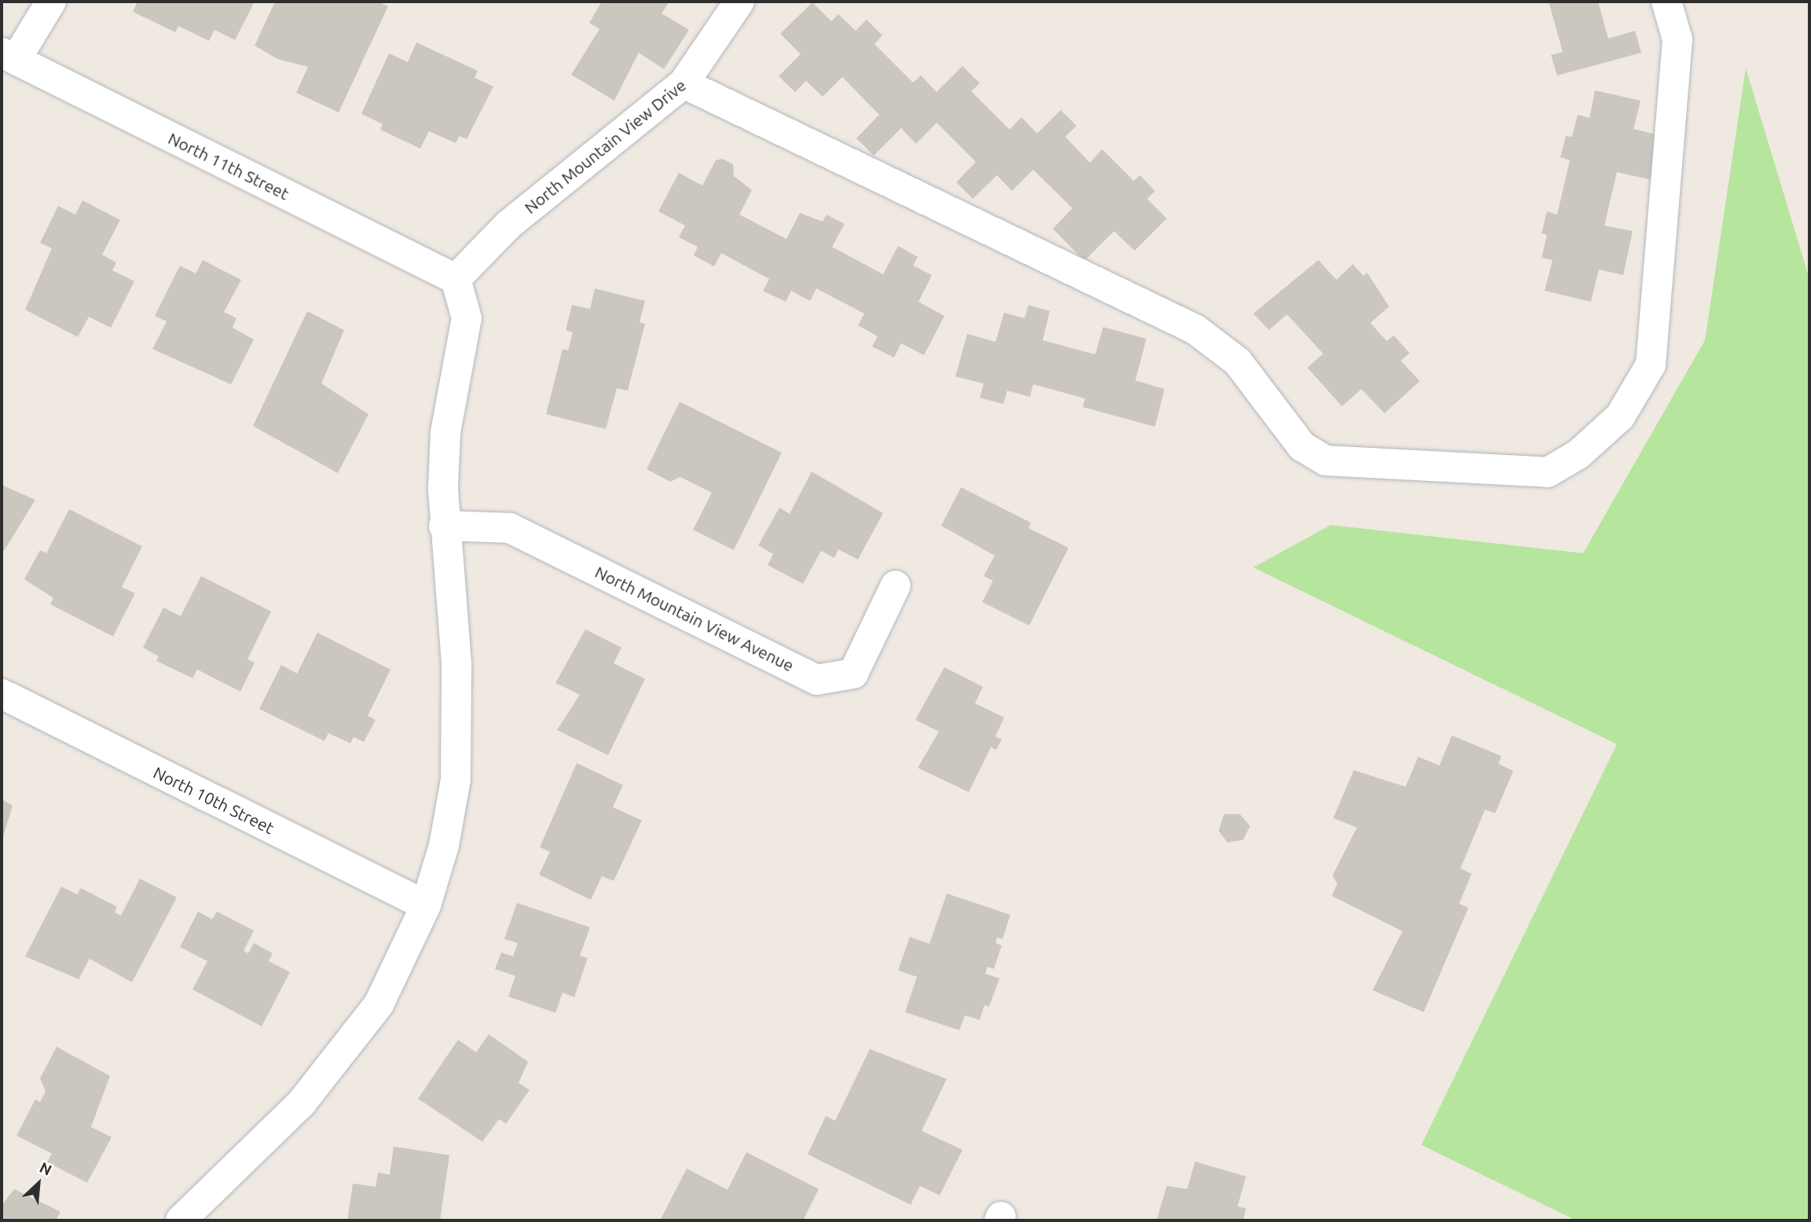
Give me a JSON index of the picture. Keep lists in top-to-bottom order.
{
  "streets": {
    "street": [
      "North Mountain View Drive",
      "North 11th Street",
      "North Mountain View Avenue",
      "North 10th Street"
    ]
  },
  "crossings": [
    ["North Mountain View Drive", "North 11th Street"]
  ],
  "north": "top right"
}
